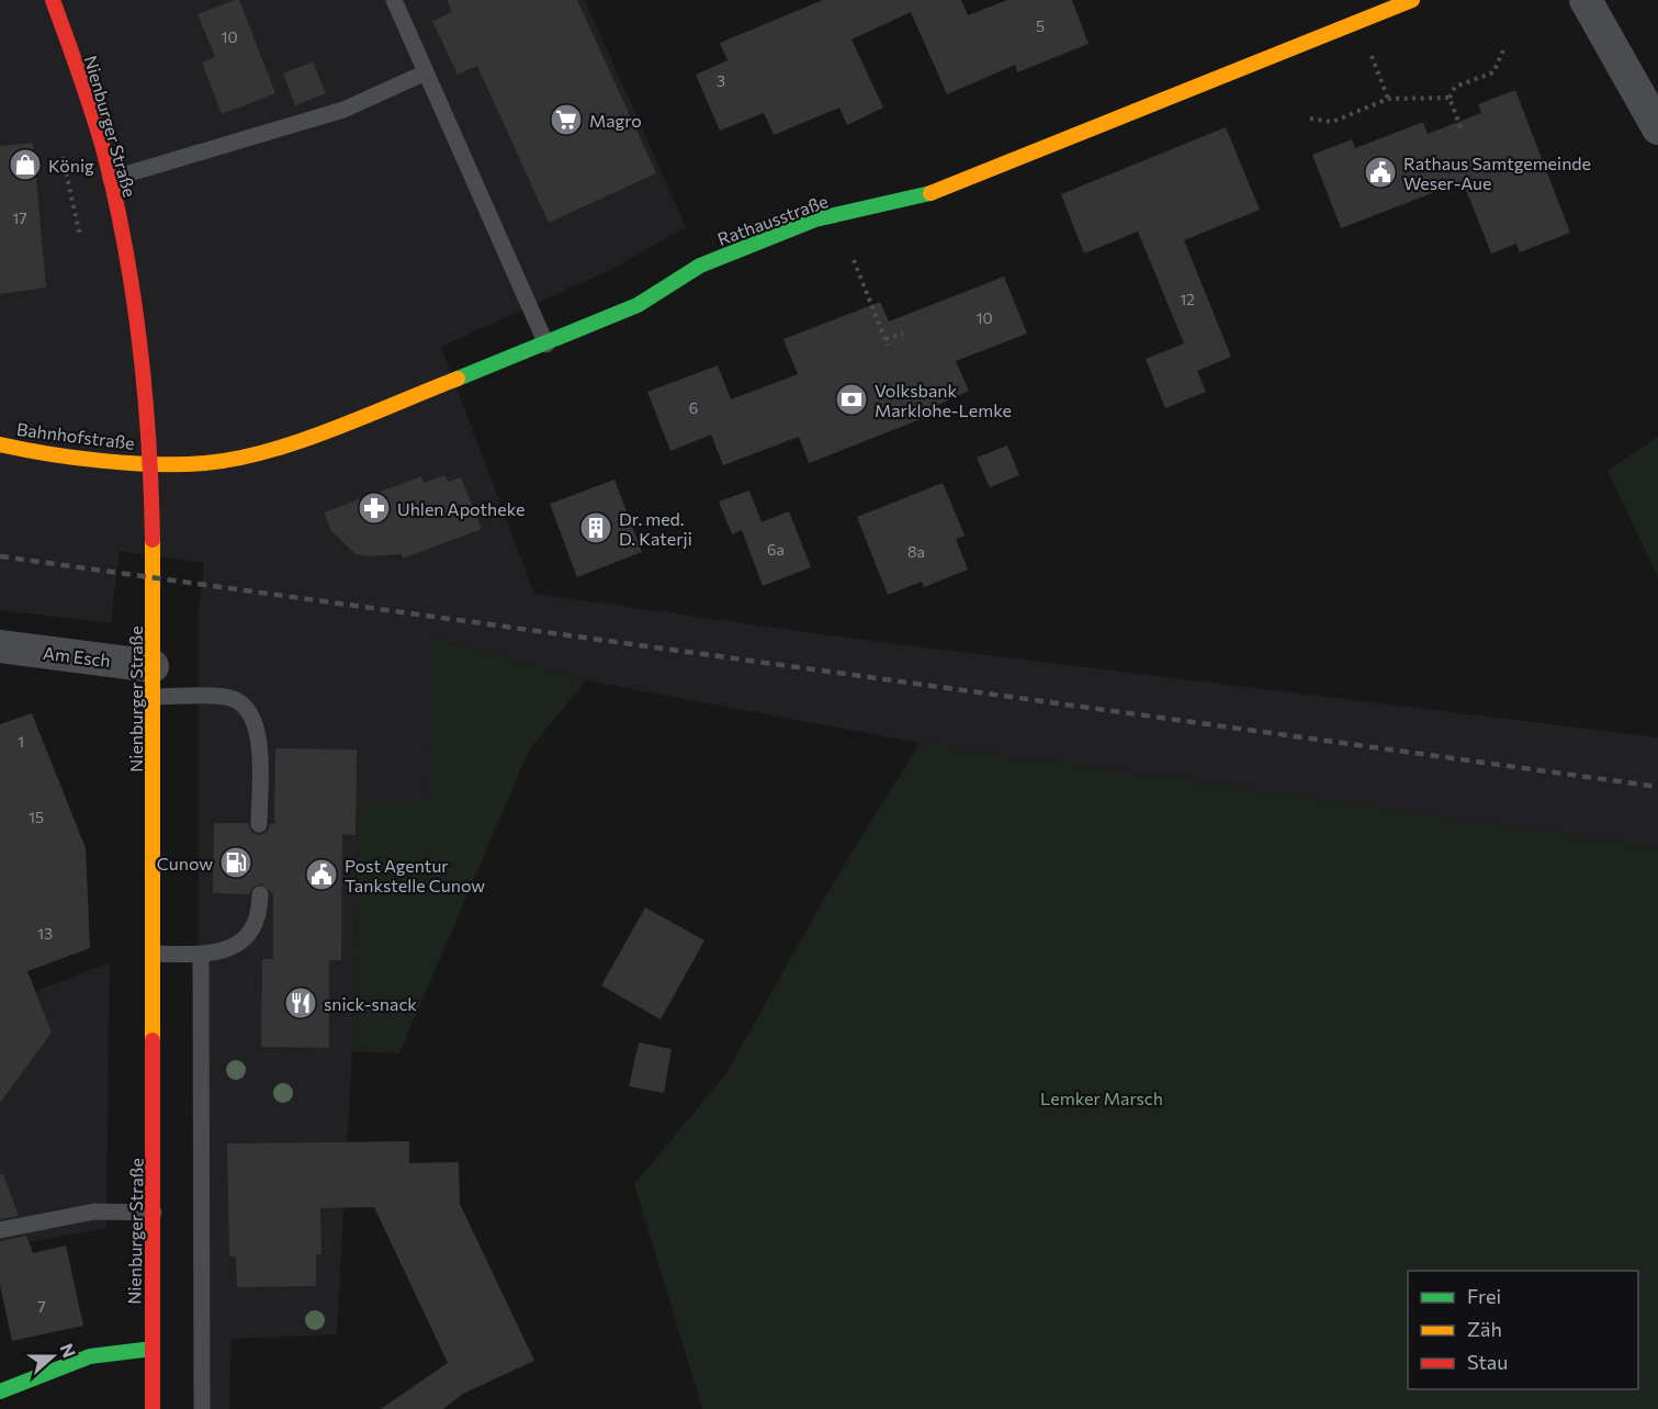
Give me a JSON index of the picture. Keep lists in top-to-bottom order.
{
  "streets": {
    "street": [
      "Nienburger Straße",
      "Rathausstraße",
      "Bahnhofstraße",
      "Am Esch"
    ]
  },
  "crossings": [
    ["Nienburger Straße", "Rathausstraße"],
    ["Nienburger Straße", "Bahnhofstraße"],
    ["Nienburger Straße", "Am Esch"],
    ["Rathausstraße", "Bahnhofstraße"]
  ],
  "parks": ["Lemker Marsch"],
  "places": {
    "supermarket": ["Magro"],
    "shop": ["König"],
    "public building": ["Rathaus Samtgemeinde Weser-Aue", "Post Agentur Tankstelle Cunow"],
    "bank": ["Volksbank Marklohe-Lemke"],
    "pharmacy": ["Uhlen Apotheke"],
    "building": ["Dr. med. D. Katerji"],
    "fuel station": ["Cunow"],
    "restaurant": ["snick-snack"]
  },
  "house_numbers": [
    "5",
    "10",
    "3",
    "17",
    "12",
    "10",
    "6",
    "6a",
    "8a",
    "1",
    "15",
    "13",
    "7"
  ],
  "legend": ["Frei", "Zäh", "Stau"],
  "north": "right"
}
